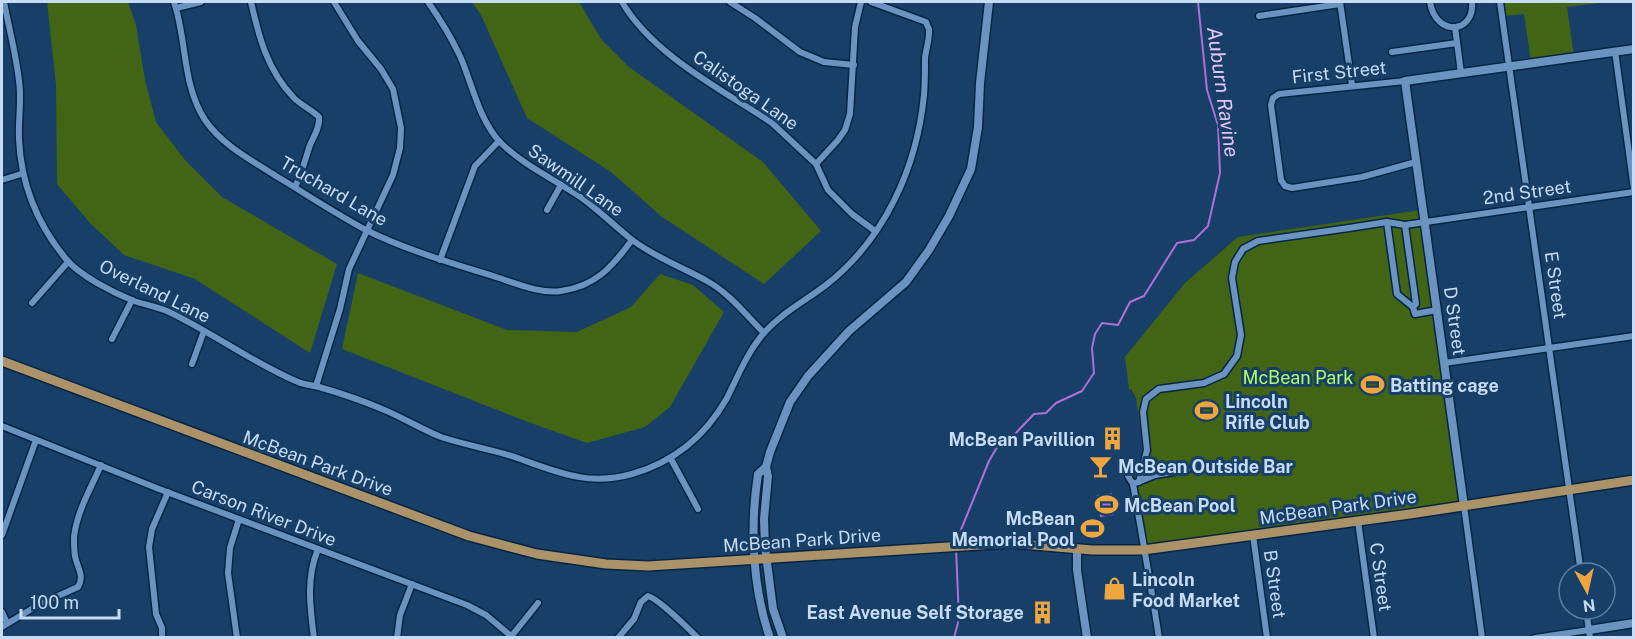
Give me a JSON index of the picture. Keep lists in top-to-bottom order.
{
  "streets": {
    "main road": ["First Street", "D Street", "McBean Park Drive"],
    "street": [
      "Calistoga Lane",
      "Sawmill Lane",
      "Truchard Lane",
      "2nd Street",
      "E Street",
      "Overland Lane",
      "Carson River Drive",
      "C Street",
      "B Street"
    ]
  },
  "crossings": [
    ["First Street", "E Street"],
    ["First Street", "D Street"],
    ["Calistoga Lane", "Overland Lane"],
    ["Sawmill Lane", "Truchard Lane"],
    ["Sawmill Lane", "Overland Lane"],
    ["2nd Street", "E Street"],
    ["2nd Street", "D Street"],
    ["E Street", "McBean Park Drive"],
    ["D Street", "McBean Park Drive"],
    ["McBean Park Drive", "C Street"],
    ["McBean Park Drive", "B Street"]
  ],
  "water": ["Auburn Ravine"],
  "parks": ["McBean Park"],
  "places": {
    "sports": [
      "Batting cage",
      "Lincoln Rifle Club",
      "McBean Pool",
      "McBean Memorial Pool"
    ],
    "building": ["McBean Pavillion", "East Avenue Self Storage"],
    "bar": ["McBean Outside Bar"],
    "shop": ["Lincoln Food Market"]
  },
  "scale_bar": "100 m",
  "north": "bottom"
}
